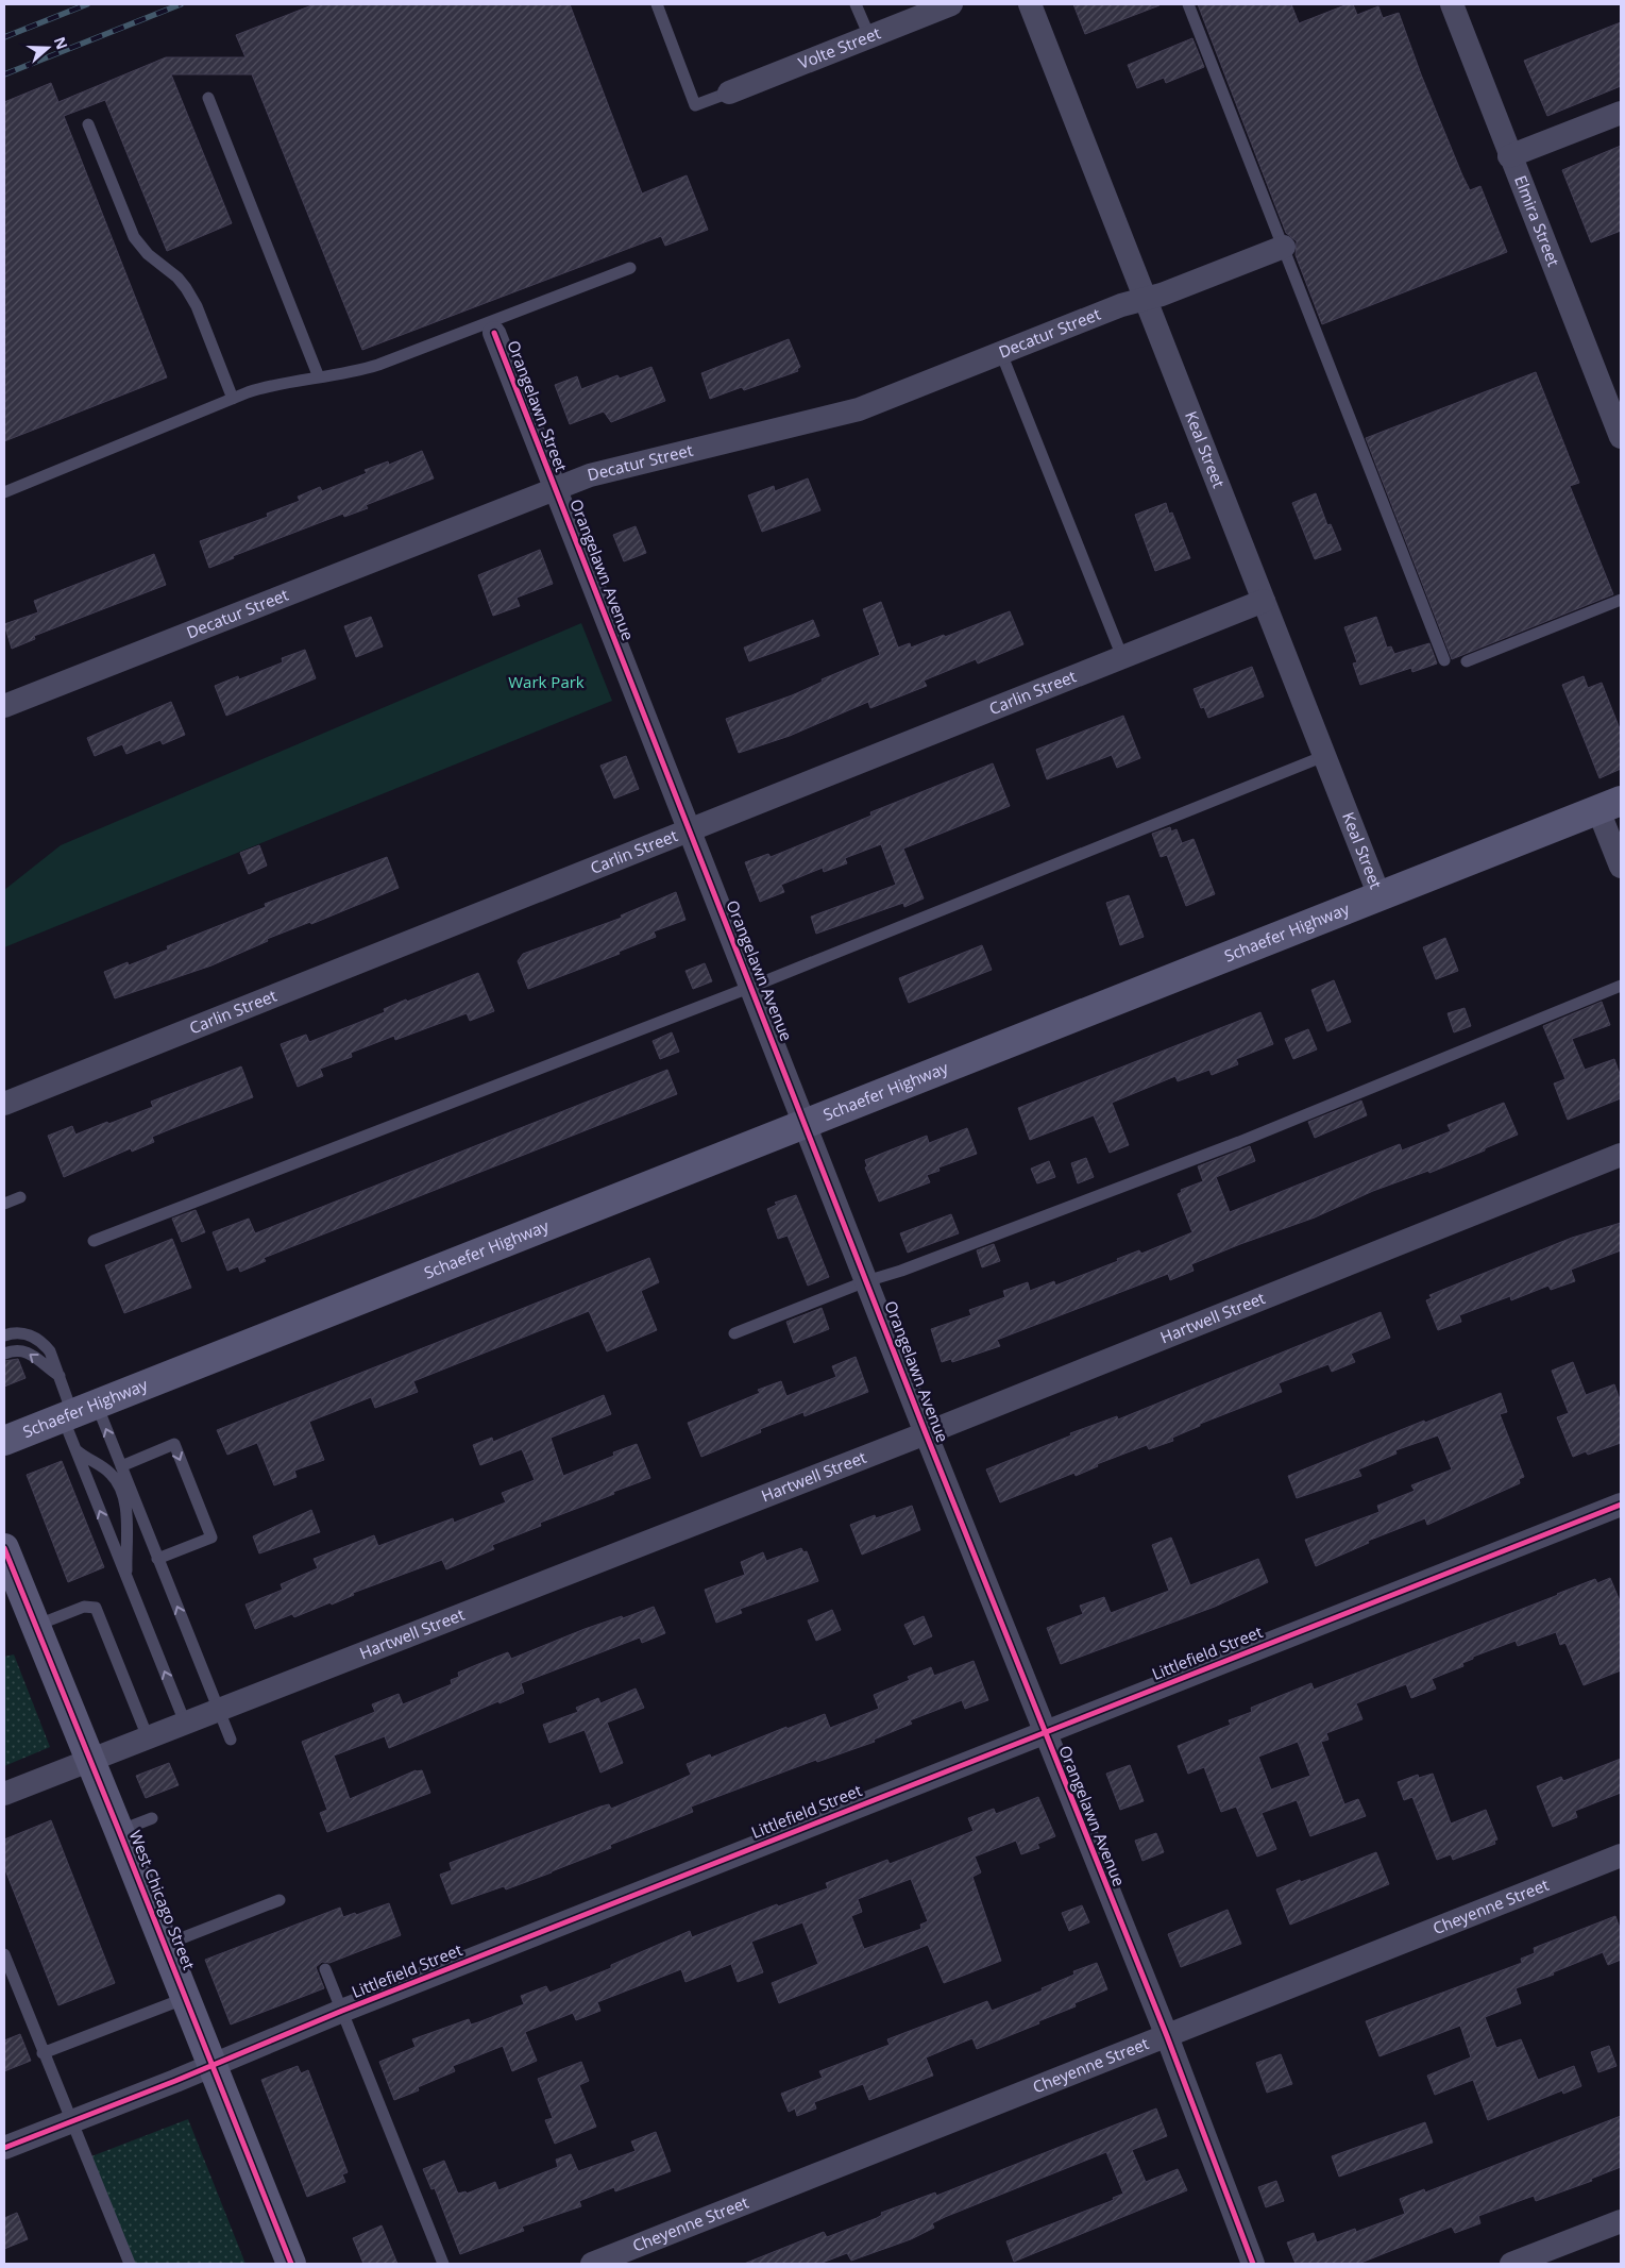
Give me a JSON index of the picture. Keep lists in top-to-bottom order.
{
  "streets": {
    "main road": ["Schaefer Highway", "West Chicago Street"],
    "street": [
      "Volte Street",
      "Elmira Street",
      "Decatur Street",
      "Orangelawn Street",
      "Keal Street",
      "Orangelawn Avenue",
      "Carlin Street",
      "Hartwell Street",
      "Littlefield Street",
      "Cheyenne Street"
    ]
  },
  "crossings": [
    ["Decatur Street", "Orangelawn Street"],
    ["Decatur Street", "Keal Street"],
    ["Decatur Street", "Orangelawn Avenue"],
    ["Orangelawn Street", "Orangelawn Avenue"],
    ["Keal Street", "Carlin Street"],
    ["Keal Street", "Schaefer Highway"],
    ["Orangelawn Avenue", "Carlin Street"],
    ["Orangelawn Avenue", "Schaefer Highway"],
    ["Orangelawn Avenue", "Hartwell Street"],
    ["Orangelawn Avenue", "Littlefield Street"],
    ["Orangelawn Avenue", "Cheyenne Street"],
    ["Hartwell Street", "West Chicago Street"],
    ["Littlefield Street", "West Chicago Street"]
  ],
  "parks": ["Wark Park"],
  "north": "right"
}
